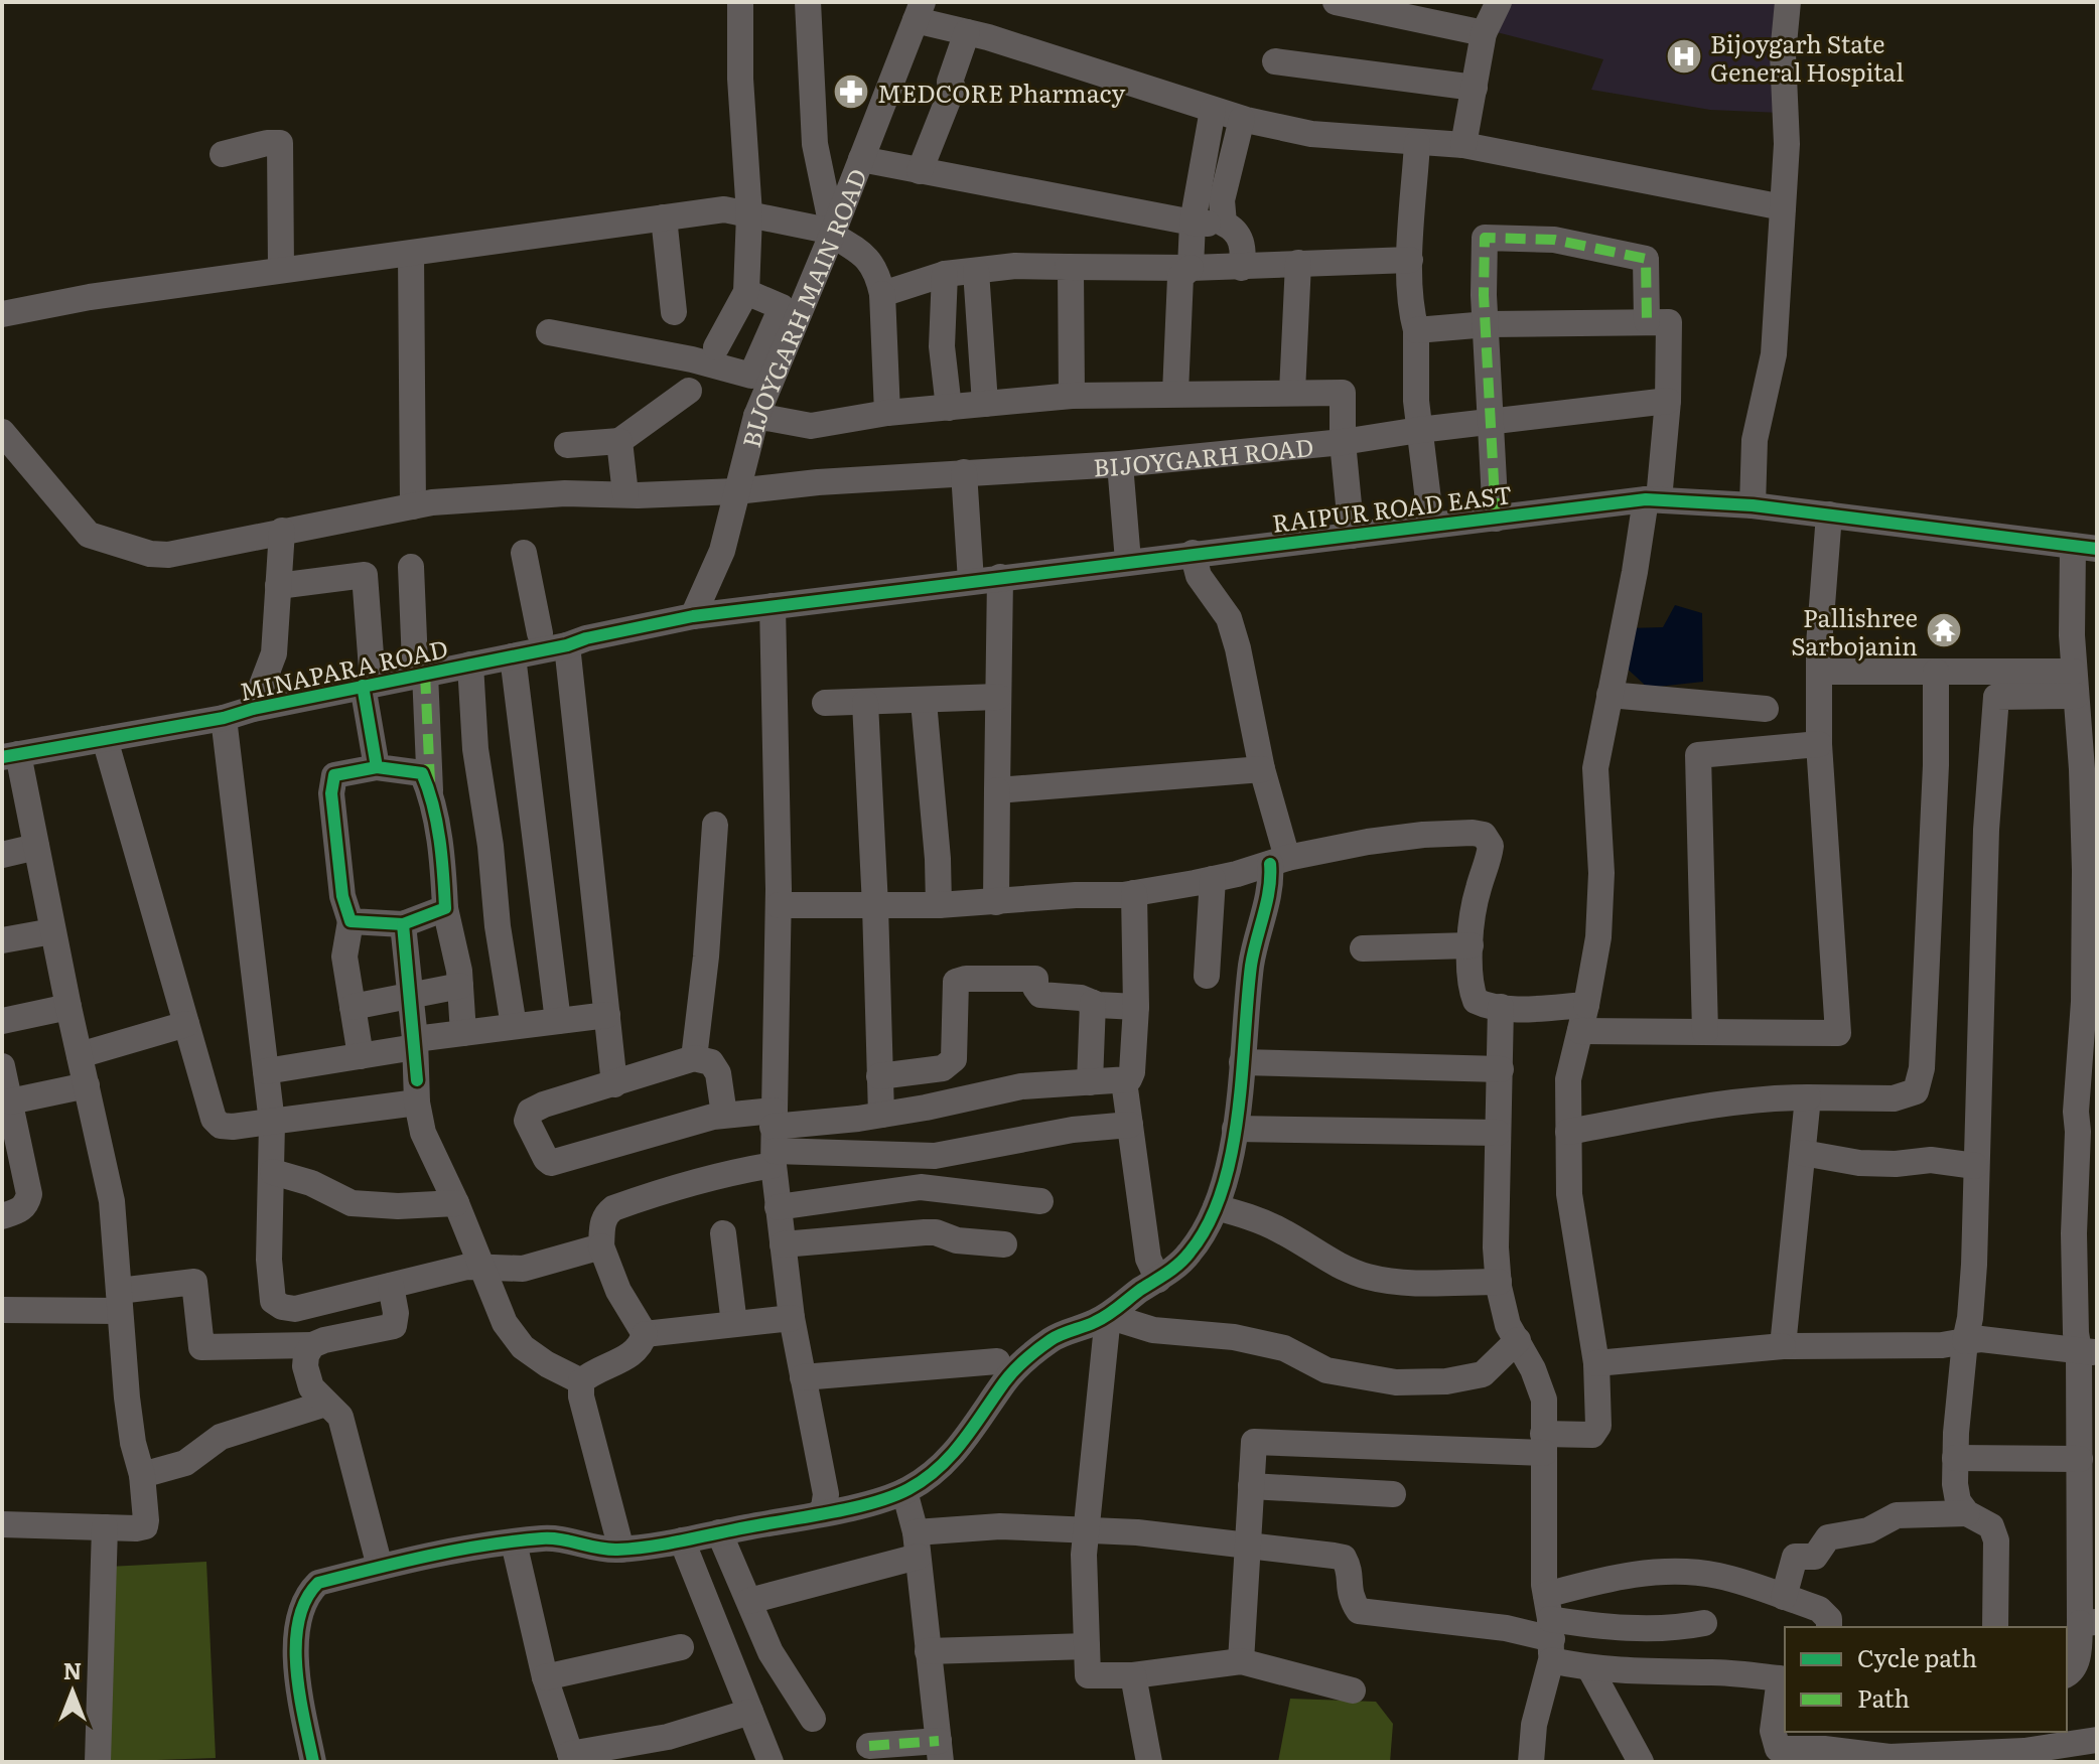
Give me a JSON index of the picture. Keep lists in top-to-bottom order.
{
  "streets": {
    "street": [
      "BIJOYGARH MAIN ROAD",
      "BIJOYGARH ROAD",
      "RAIPUR ROAD EAST",
      "MINAPARA ROAD"
    ]
  },
  "crossings": [
    ["BIJOYGARH MAIN ROAD", "BIJOYGARH ROAD"],
    ["BIJOYGARH MAIN ROAD", "RAIPUR ROAD EAST"],
    ["BIJOYGARH MAIN ROAD", "MINAPARA ROAD"],
    ["RAIPUR ROAD EAST", "MINAPARA ROAD"]
  ],
  "places": {
    "hospital": ["Bijoygarh State General Hospital"],
    "pharmacy": ["MEDCORE Pharmacy"],
    "temple": ["Pallishree Sarbojanin"]
  },
  "legend": ["Cycle path", "Path"],
  "north": "top"
}
